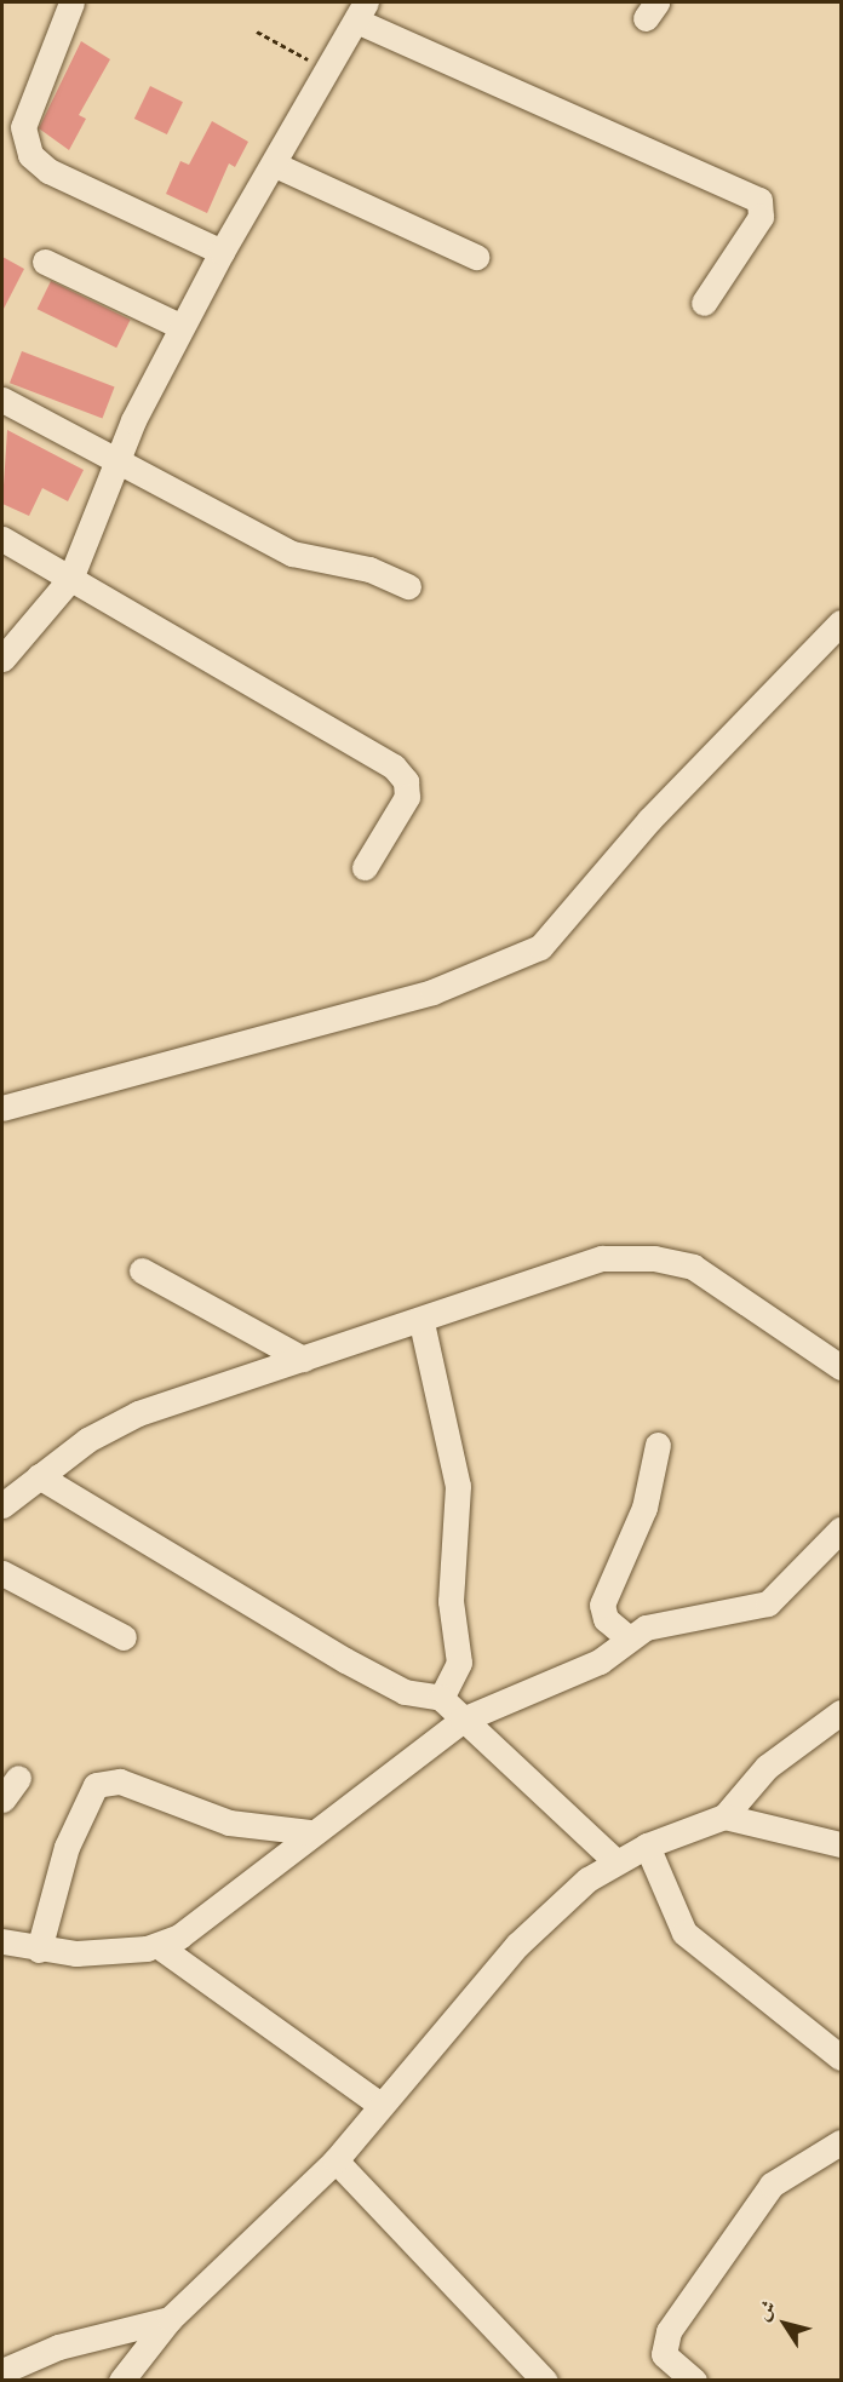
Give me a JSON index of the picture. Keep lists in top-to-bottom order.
{
  "north": "top left"
}
